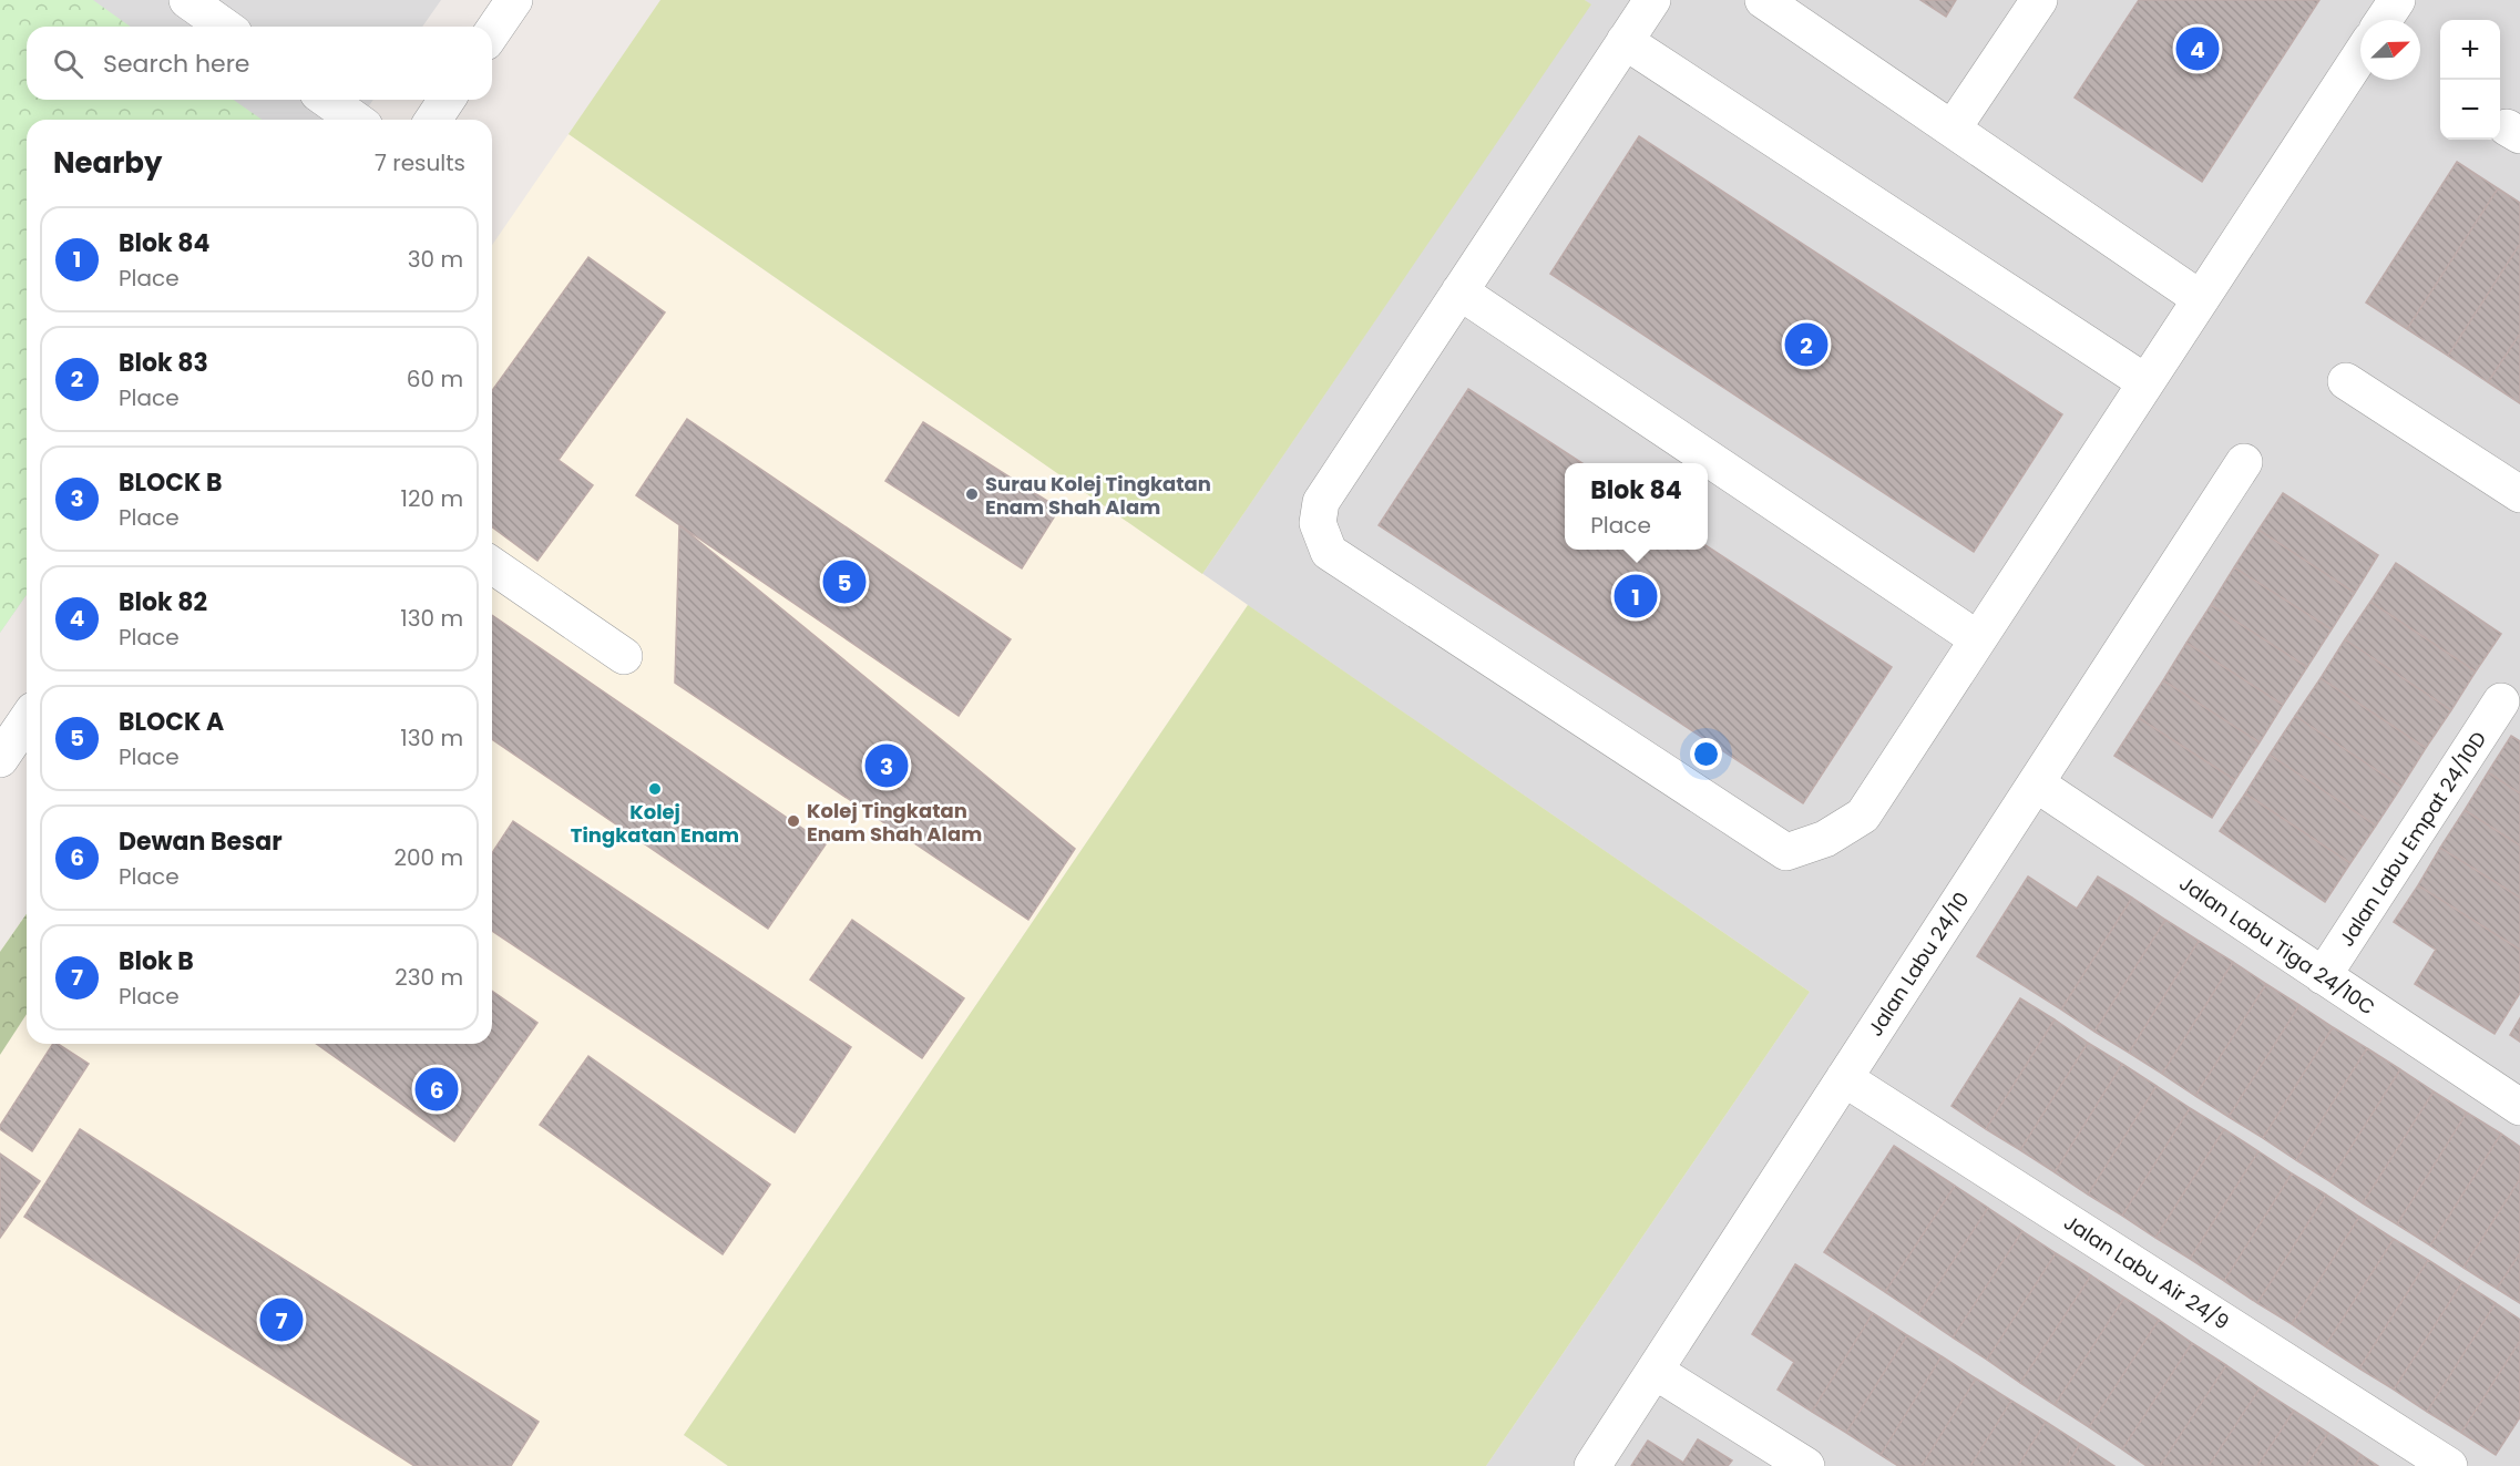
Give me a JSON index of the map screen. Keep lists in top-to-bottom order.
{
  "streets": {
    "street": [
      "Jalan Labu Empat 24/10D",
      "Jalan Labu Tiga 24/10C",
      "Jalan Labu 24/10",
      "Jalan Labu Air 24/9"
    ]
  },
  "crossings": [
    ["Jalan Labu Empat 24/10D", "Jalan Labu Tiga 24/10C"],
    ["Jalan Labu Tiga 24/10C", "Jalan Labu 24/10"],
    ["Jalan Labu 24/10", "Jalan Labu Air 24/9"]
  ],
  "places": ["Surau Kolej Tingkatan Enam Shah Alam", "Kolej Tingkatan Enam", "Kolej Tingkatan Enam Shah Alam"],
  "north": "top right",
  "page": {
    "map_buttons": ["+", "−"],
    "pins": [
      "4",
      "2",
      "5",
      "1",
      "3",
      "6",
      "7"
    ],
    "search": "Search here",
    "heading": ["Nearby", "7 results"],
    "list": [
      {
        "mark": "1",
        "name": "Blok 84",
        "note": "Place",
        "value": "30 m"
      },
      {
        "mark": "2",
        "name": "Blok 83",
        "note": "Place",
        "value": "60 m"
      },
      {
        "mark": "3",
        "name": "BLOCK B",
        "note": "Place",
        "value": "120 m"
      },
      {
        "mark": "4",
        "name": "Blok 82",
        "note": "Place",
        "value": "130 m"
      },
      {
        "mark": "5",
        "name": "BLOCK A",
        "note": "Place",
        "value": "130 m"
      },
      {
        "mark": "6",
        "name": "Dewan Besar",
        "note": "Place",
        "value": "200 m"
      },
      {
        "mark": "7",
        "name": "Blok B",
        "note": "Place",
        "value": "230 m"
      }
    ],
    "popup": ["Blok 84", "Place"]
  }
}
